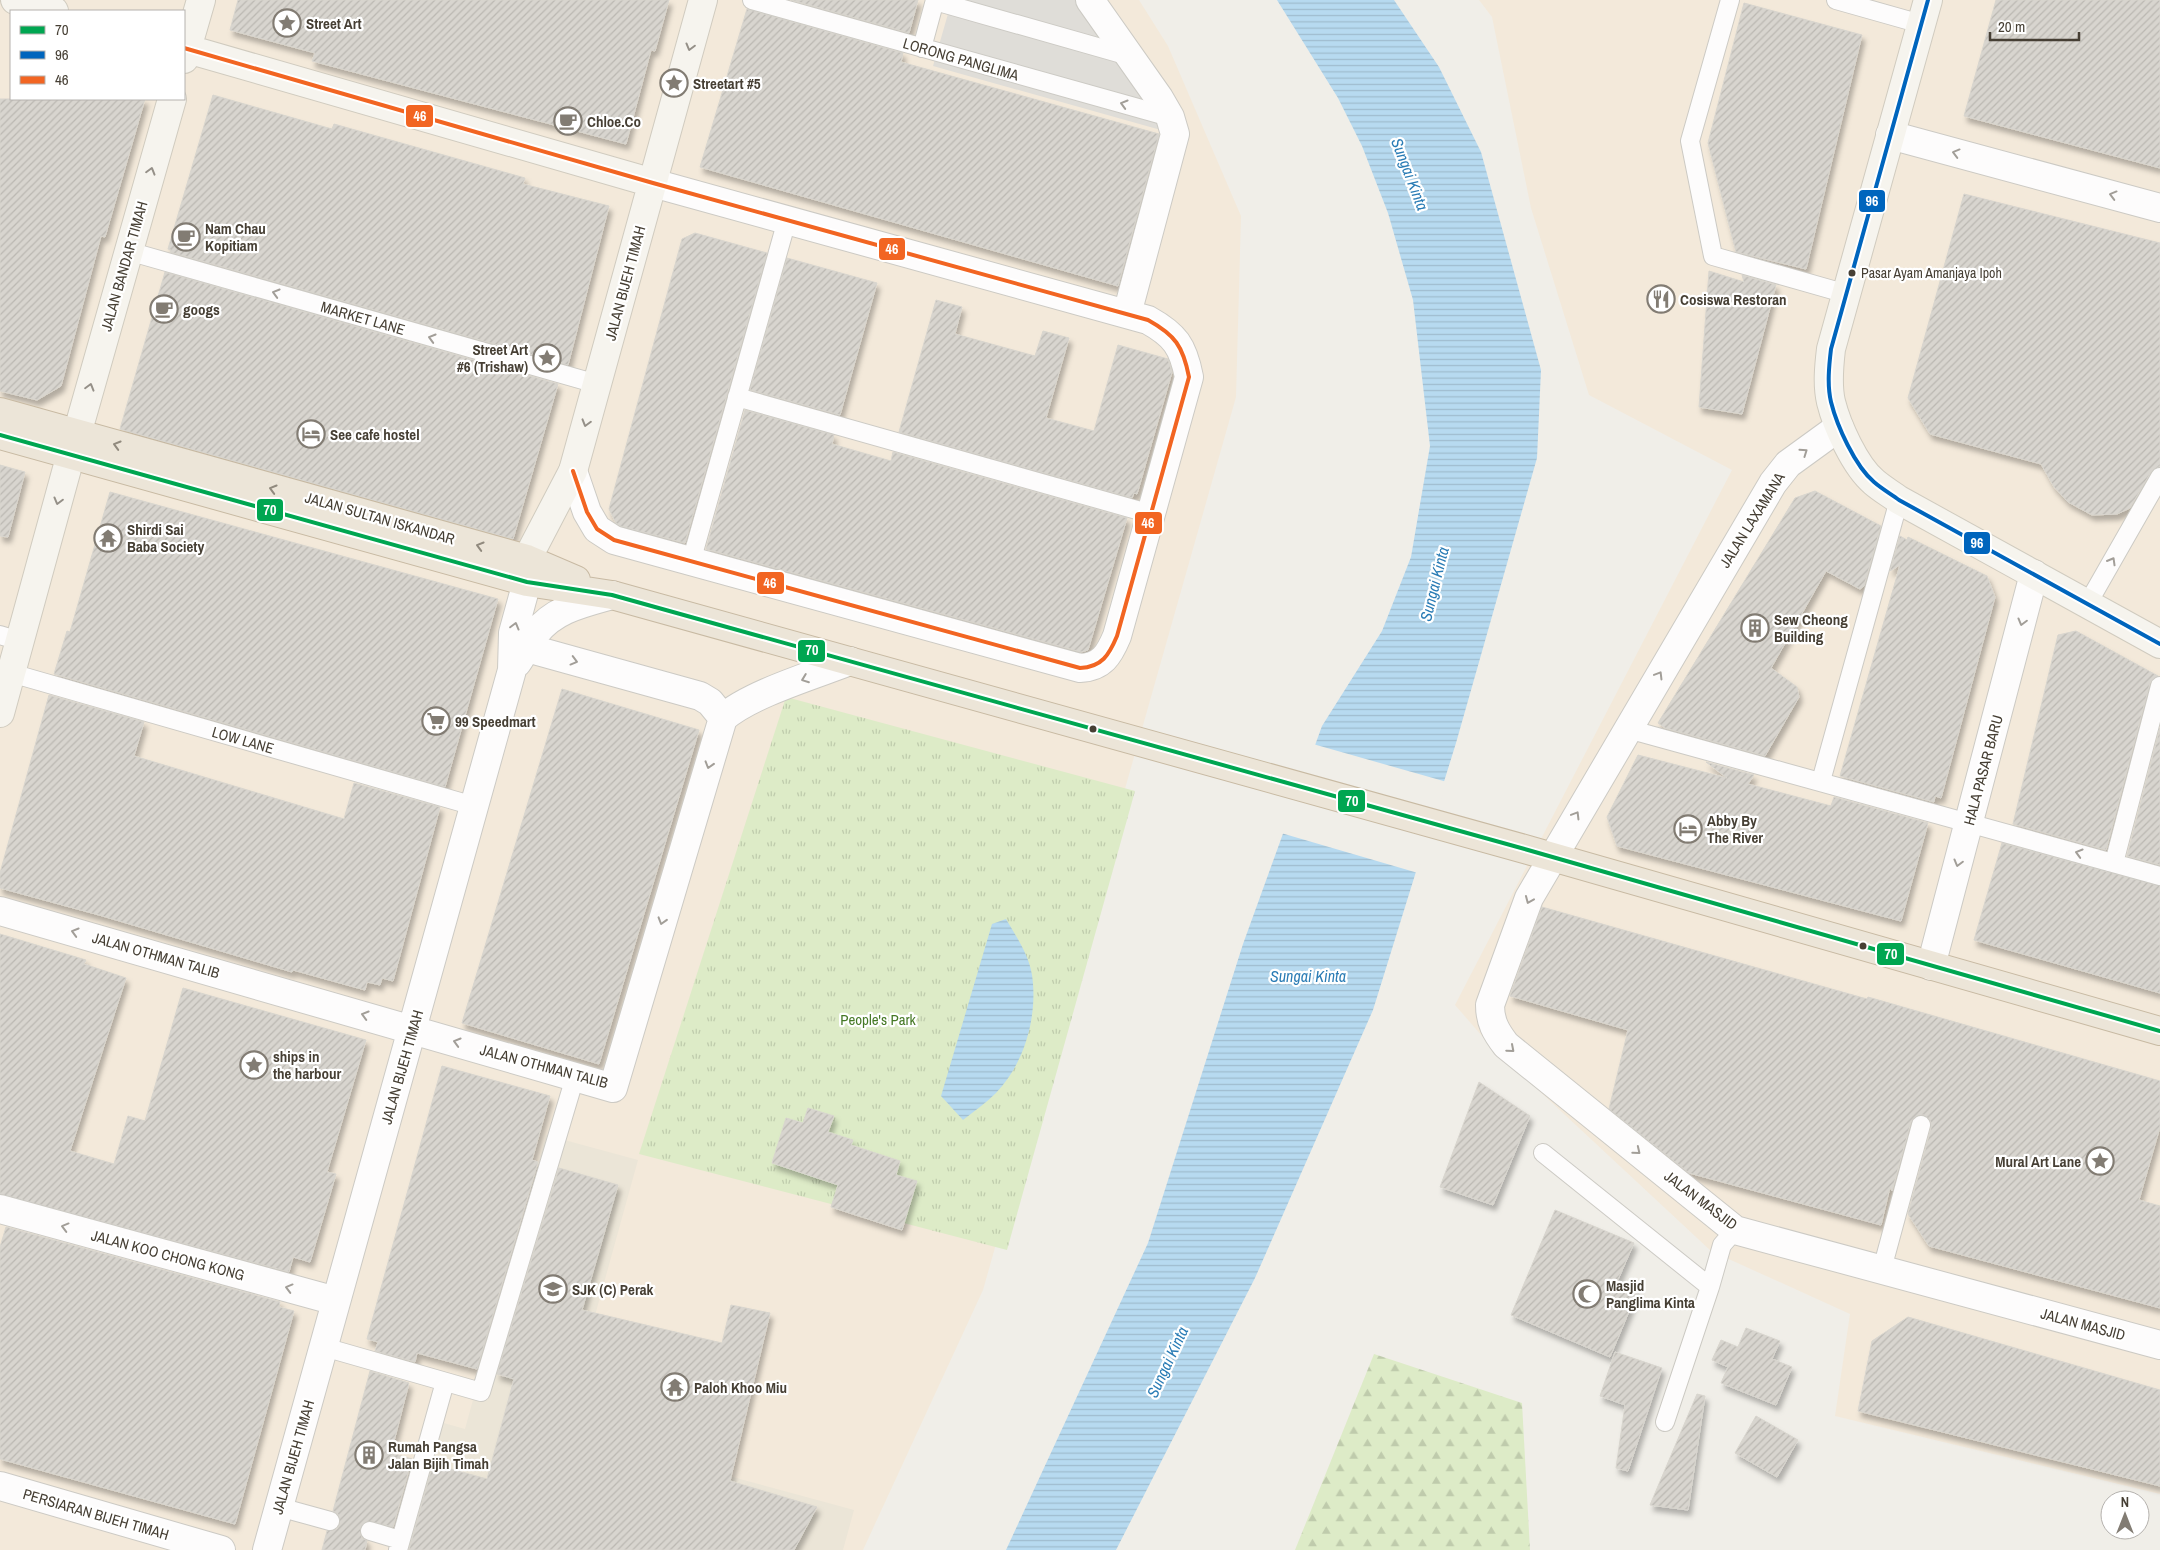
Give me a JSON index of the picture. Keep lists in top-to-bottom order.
{
  "streets": {
    "highway": ["JALAN SULTAN ISKANDAR"],
    "street": [
      "JALAN BANDAR TIMAH",
      "JALAN BIJEH TIMAH",
      "JALAN LAXAMANA",
      "HALA PASAR BARU",
      "JALAN OTHMAN TALIB",
      "JALAN MASJID",
      "JALAN KOO CHONG KONG",
      "PERSIARAN BIJEH TIMAH"
    ],
    "lane": ["LORONG PANGLIMA", "MARKET LANE", "LOW LANE"]
  },
  "crossings": [
    ["JALAN BANDAR TIMAH", "MARKET LANE"],
    ["JALAN BANDAR TIMAH", "JALAN SULTAN ISKANDAR"],
    ["JALAN BANDAR TIMAH", "LOW LANE"],
    ["JALAN BIJEH TIMAH", "MARKET LANE"],
    ["JALAN BIJEH TIMAH", "JALAN SULTAN ISKANDAR"],
    ["JALAN BIJEH TIMAH", "LOW LANE"],
    ["JALAN BIJEH TIMAH", "JALAN OTHMAN TALIB"],
    ["JALAN BIJEH TIMAH", "JALAN KOO CHONG KONG"],
    ["JALAN SULTAN ISKANDAR", "JALAN LAXAMANA"],
    ["JALAN SULTAN ISKANDAR", "HALA PASAR BARU"],
    ["JALAN SULTAN ISKANDAR", "JALAN MASJID"],
    ["JALAN LAXAMANA", "JALAN MASJID"]
  ],
  "one_way": [
    "MARKET LANE",
    "JALAN LAXAMANA",
    "HALA PASAR BARU",
    "JALAN MASJID",
    "JALAN KOO CHONG KONG"
  ],
  "water": ["Sungai Kinta"],
  "parks": ["People's Park"],
  "places": {
    "place": [
      "Street Art",
      "Streetart #5",
      "Street Art #6 (Trishaw)",
      "ships in the harbour",
      "Mural Art Lane"
    ],
    "cafe": ["Chloe.Co", "Nam Chau Kopitiam", "googs"],
    "other": ["Pasar Ayam Amanjaya Ipoh"],
    "restaurant": ["Cosiswa Restoran"],
    "hotel": ["See cafe hostel", "Abby By The River"],
    "temple": ["Shirdi Sai Baba Society", "Paloh Khoo Miu"],
    "building": ["Sew Cheong Building", "Rumah Pangsa Jalan Bijih Timah"],
    "supermarket": ["99 Speedmart"],
    "school or university": ["SJK (C) Perak"],
    "mosque": ["Masjid Panglima Kinta"]
  },
  "lines": ["transit line 96", "transit line 46", "transit line 70"],
  "legend": ["70", "96", "46"],
  "scale_bar": "20 m",
  "north": "top"
}
